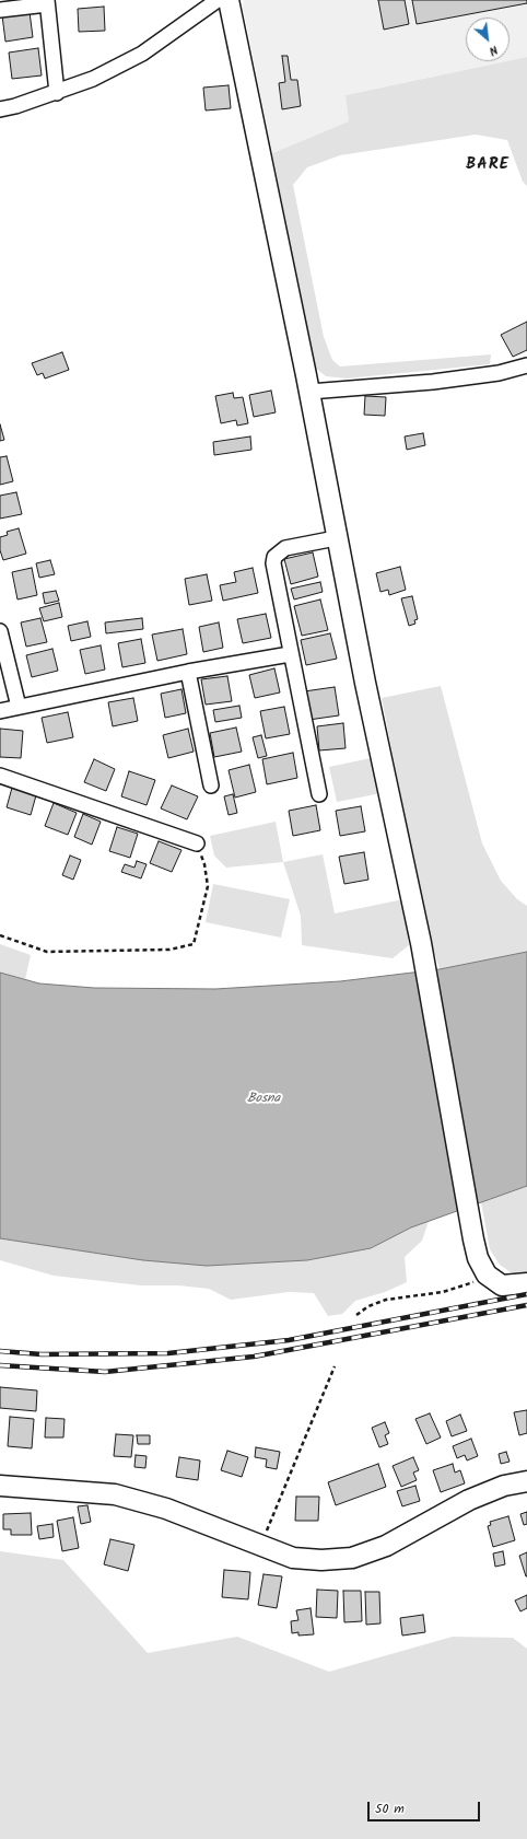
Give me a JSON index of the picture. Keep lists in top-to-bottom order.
{
  "districts": ["BARE"],
  "water": ["Bosna"],
  "scale_bar": "50 m",
  "north": "bottom right"
}
